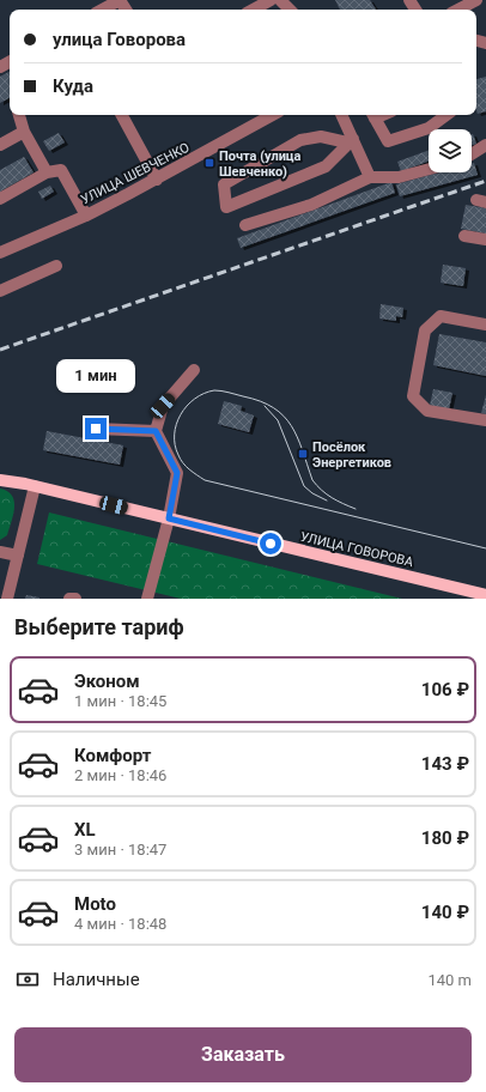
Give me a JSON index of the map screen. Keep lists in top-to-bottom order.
{
  "streets": {
    "main road": ["УЛИЦА ГОВОРОВА"],
    "street": ["УЛИЦА ШЕВЧЕНКО"]
  },
  "places": {
    "transit": ["Почта (улица Шевченко)", "Посёлок Энергетиков"]
  },
  "page": {
    "banner": ["улица Говорова", "Куда"],
    "bubble": "1 мин",
    "heading": "Выберите тариф",
    "list": [
      {
        "name": "Эконом",
        "note": "1 мин · 18:45",
        "value": "106 ₽"
      },
      {
        "name": "Комфорт",
        "note": "2 мин · 18:46",
        "value": "143 ₽"
      },
      {
        "name": "XL",
        "note": "3 мин · 18:47",
        "value": "180 ₽"
      },
      {
        "name": "Moto",
        "note": "4 мин · 18:48",
        "value": "140 ₽"
      }
    ],
    "pay": ["Наличные", "140 m"],
    "buttons": "Заказать"
  }
}
